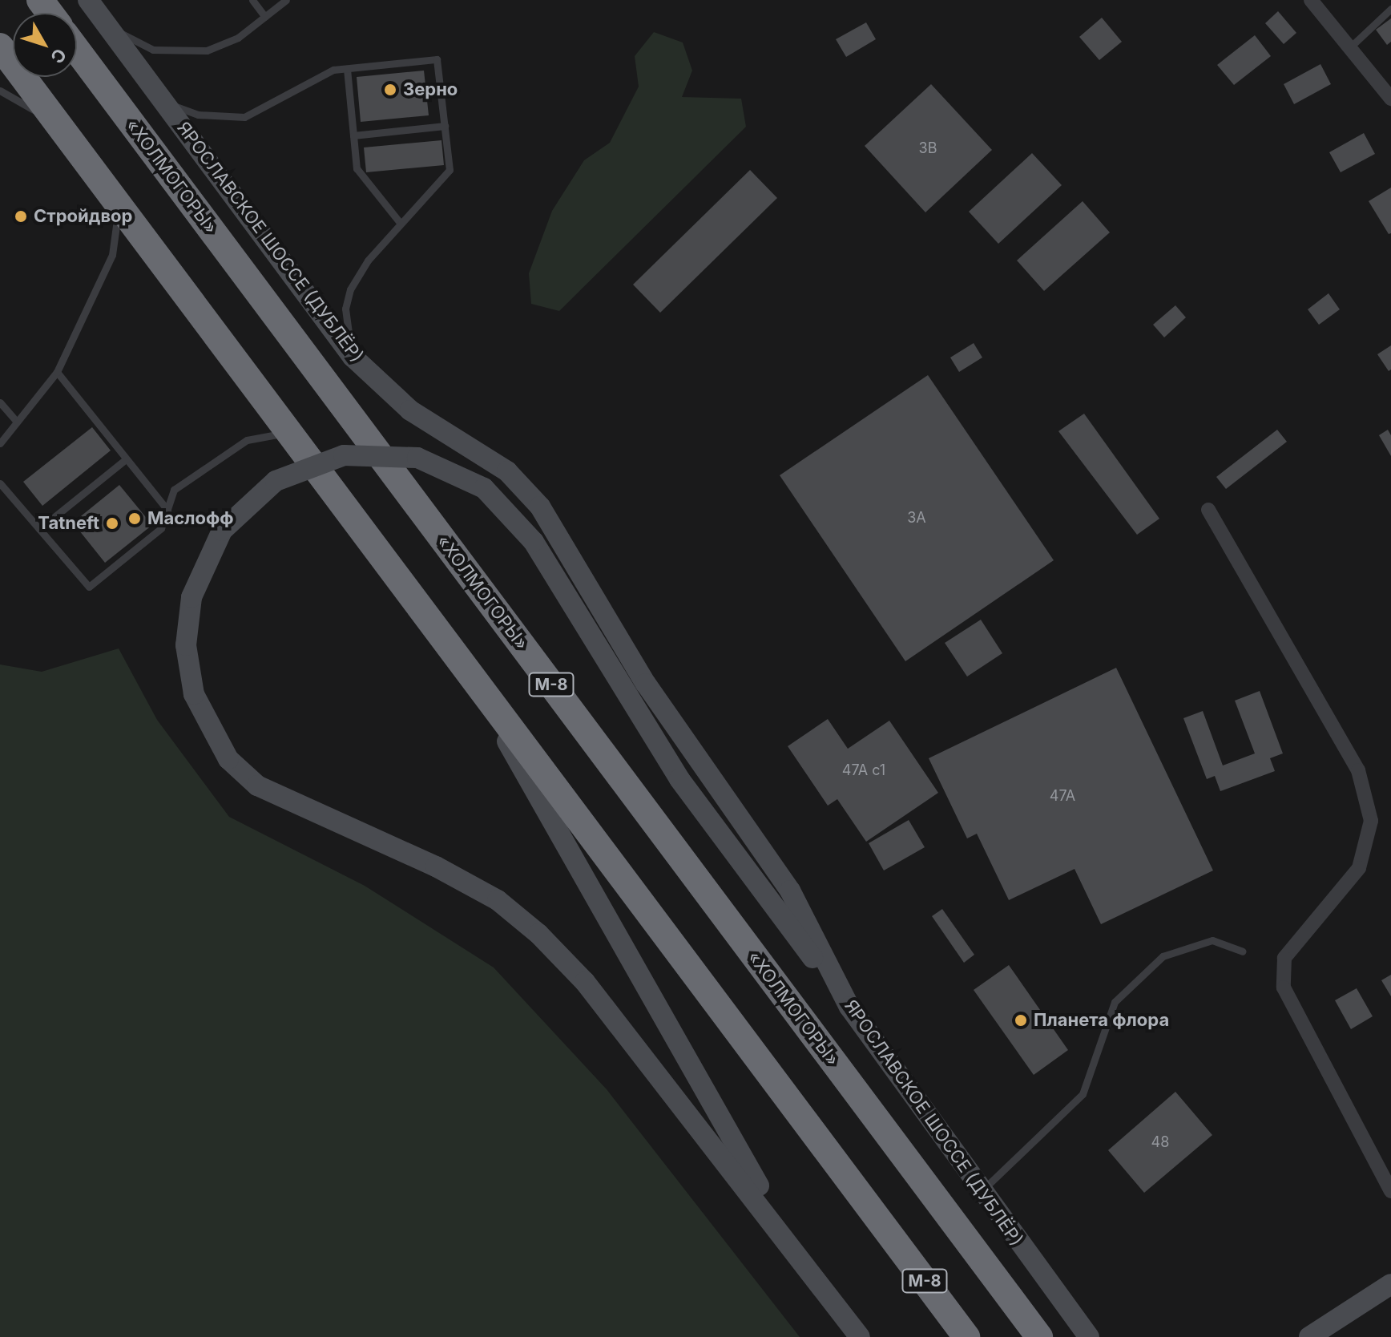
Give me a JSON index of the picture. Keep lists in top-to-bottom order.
{
  "streets": {
    "highway": ["«ХОЛМОГОРЫ»", "М-8"],
    "street": ["ЯРОСЛАВСКОЕ ШОССЕ (ДУБЛЁР)"]
  },
  "places": [
    "Зерно",
    "Стройдвор",
    "Маслофф",
    "Tatneft",
    "Планета флора"
  ],
  "house_numbers": [
    "3В",
    "3А",
    "47А с1",
    "47А",
    "48"
  ],
  "north": "bottom right"
}
